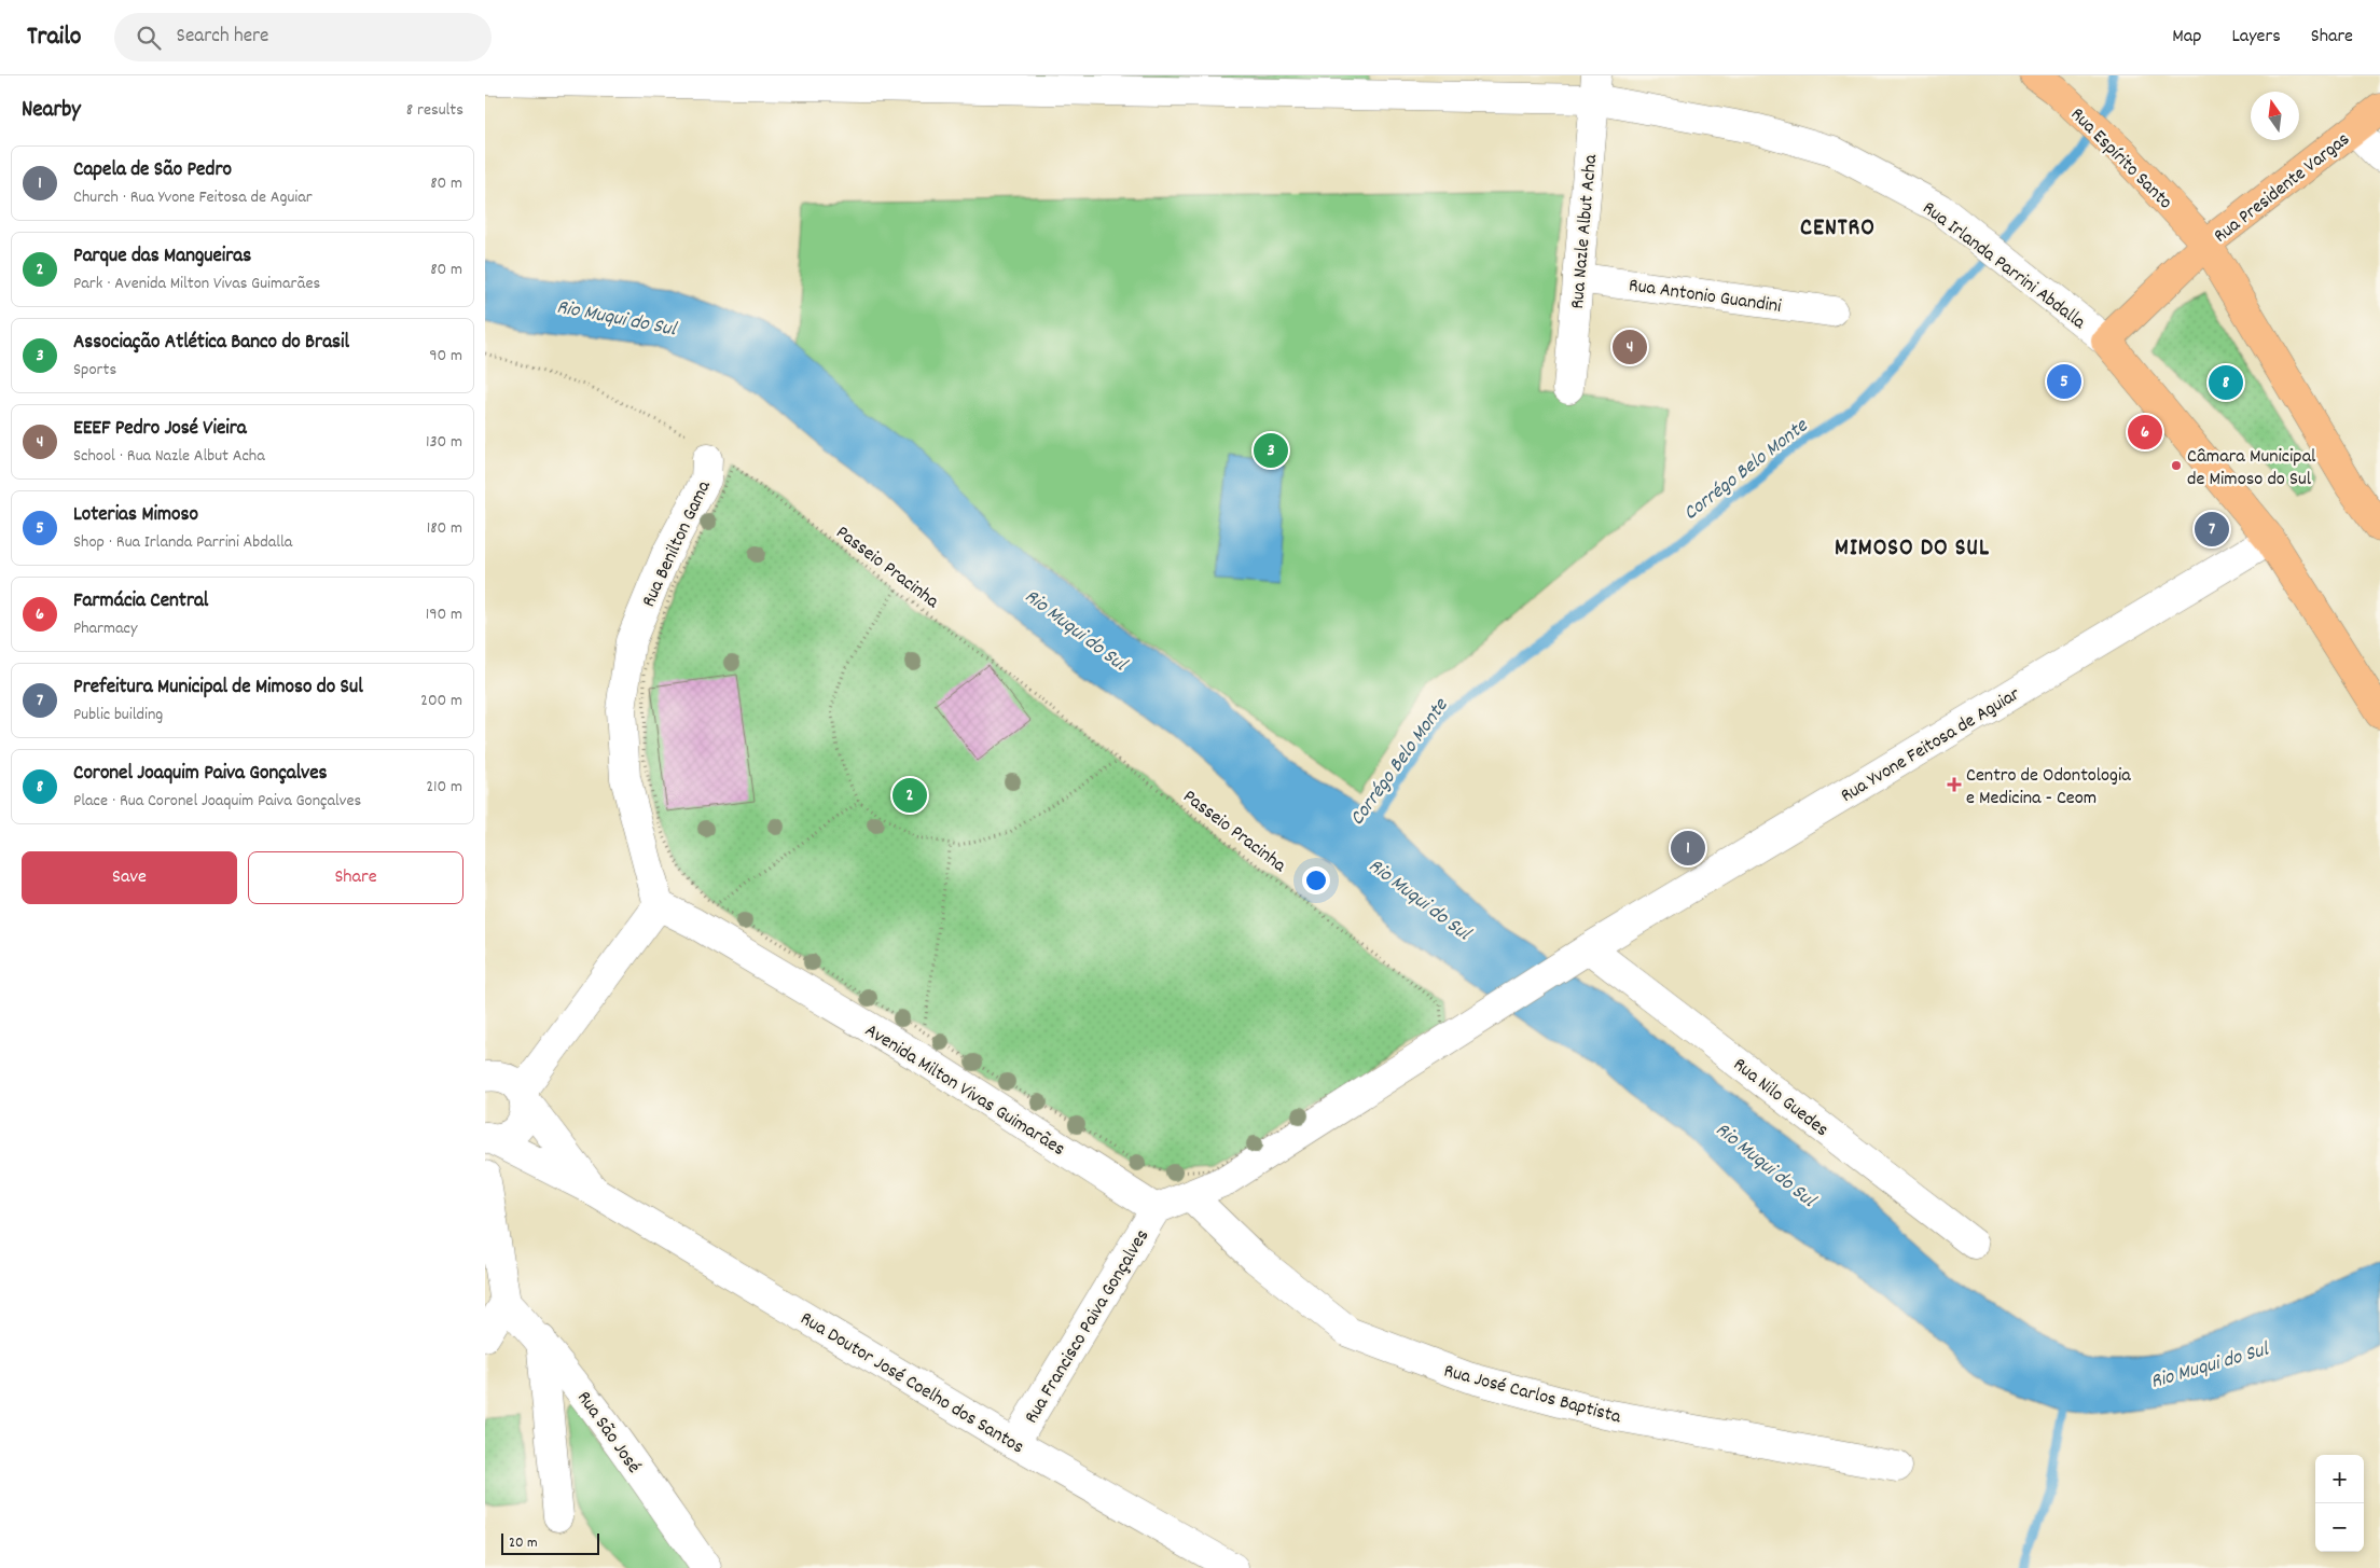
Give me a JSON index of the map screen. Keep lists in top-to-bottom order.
{
  "streets": {
    "main road": ["Rua Espírito Santo", "Rua Presidente Vargas"],
    "street": [
      "Rua Nazle Albut Acha",
      "Rua Irlanda Parrini Abdalla",
      "Rua Antonio Guandini",
      "Rua Benilton Gama",
      "Rua Yvone Feitosa de Aguiar",
      "Avenida Milton Vivas Guimarães",
      "Rua Nilo Guedes",
      "Rua Francisco Paiva Gonçalves",
      "Rua Doutor José Coelho dos Santos",
      "Rua José Carlos Baptista",
      "Rua São José"
    ],
    "path": ["Passeio Pracinha"]
  },
  "crossings": [
    ["Rua Espírito Santo", "Rua Presidente Vargas"],
    ["Rua Presidente Vargas", "Rua Irlanda Parrini Abdalla"],
    ["Rua Nazle Albut Acha", "Rua Irlanda Parrini Abdalla"],
    ["Rua Nazle Albut Acha", "Rua Antonio Guandini"],
    ["Rua Benilton Gama", "Avenida Milton Vivas Guimarães"],
    ["Passeio Pracinha", "Avenida Milton Vivas Guimarães"],
    ["Rua Yvone Feitosa de Aguiar", "Rua Nilo Guedes"],
    ["Rua Yvone Feitosa de Aguiar", "Rua José Carlos Baptista"],
    ["Avenida Milton Vivas Guimarães", "Rua Francisco Paiva Gonçalves"],
    ["Rua Francisco Paiva Gonçalves", "Rua Doutor José Coelho dos Santos"]
  ],
  "districts": ["CENTRO", "MIMOSO DO SUL"],
  "water": ["Rio Muqui do Sul", "Corrégo Belo Monte"],
  "places": {
    "other": ["Câmara Municipal de Mimoso do Sul"],
    "health": ["Centro de Odontologia e Medicina - Ceom"]
  },
  "scale_bar": "20 m",
  "north": "top",
  "page": {
    "header": "Trailo",
    "search": "Search here",
    "nav": ["Map", "Layers", "Share"],
    "heading": ["Nearby", "8 results"],
    "list": [
      {
        "mark": "1",
        "name": "Capela de São Pedro",
        "note": "Church · Rua Yvone Feitosa de Aguiar",
        "value": "80 m"
      },
      {
        "mark": "2",
        "name": "Parque das Mangueiras",
        "note": "Park · Avenida Milton Vivas Guimarães",
        "value": "80 m"
      },
      {
        "mark": "3",
        "name": "Associação Atlética Banco do Brasil",
        "note": "Sports",
        "value": "90 m"
      },
      {
        "mark": "4",
        "name": "EEEF Pedro José Vieira",
        "note": "School · Rua Nazle Albut Acha",
        "value": "130 m"
      },
      {
        "mark": "5",
        "name": "Loterias Mimoso",
        "note": "Shop · Rua Irlanda Parrini Abdalla",
        "value": "180 m"
      },
      {
        "mark": "6",
        "name": "Farmácia Central",
        "note": "Pharmacy",
        "value": "190 m"
      },
      {
        "mark": "7",
        "name": "Prefeitura Municipal de Mimoso do Sul",
        "note": "Public building",
        "value": "200 m"
      },
      {
        "mark": "8",
        "name": "Coronel Joaquim Paiva Gonçalves",
        "note": "Place · Rua Coronel Joaquim Paiva Gonçalves",
        "value": "210 m"
      }
    ],
    "pins": [
      "4",
      "5",
      "8",
      "6",
      "3",
      "7",
      "2",
      "1"
    ],
    "buttons": ["Save", "Share"],
    "map_buttons": ["+", "−"],
    "scale": "20 m"
  }
}
